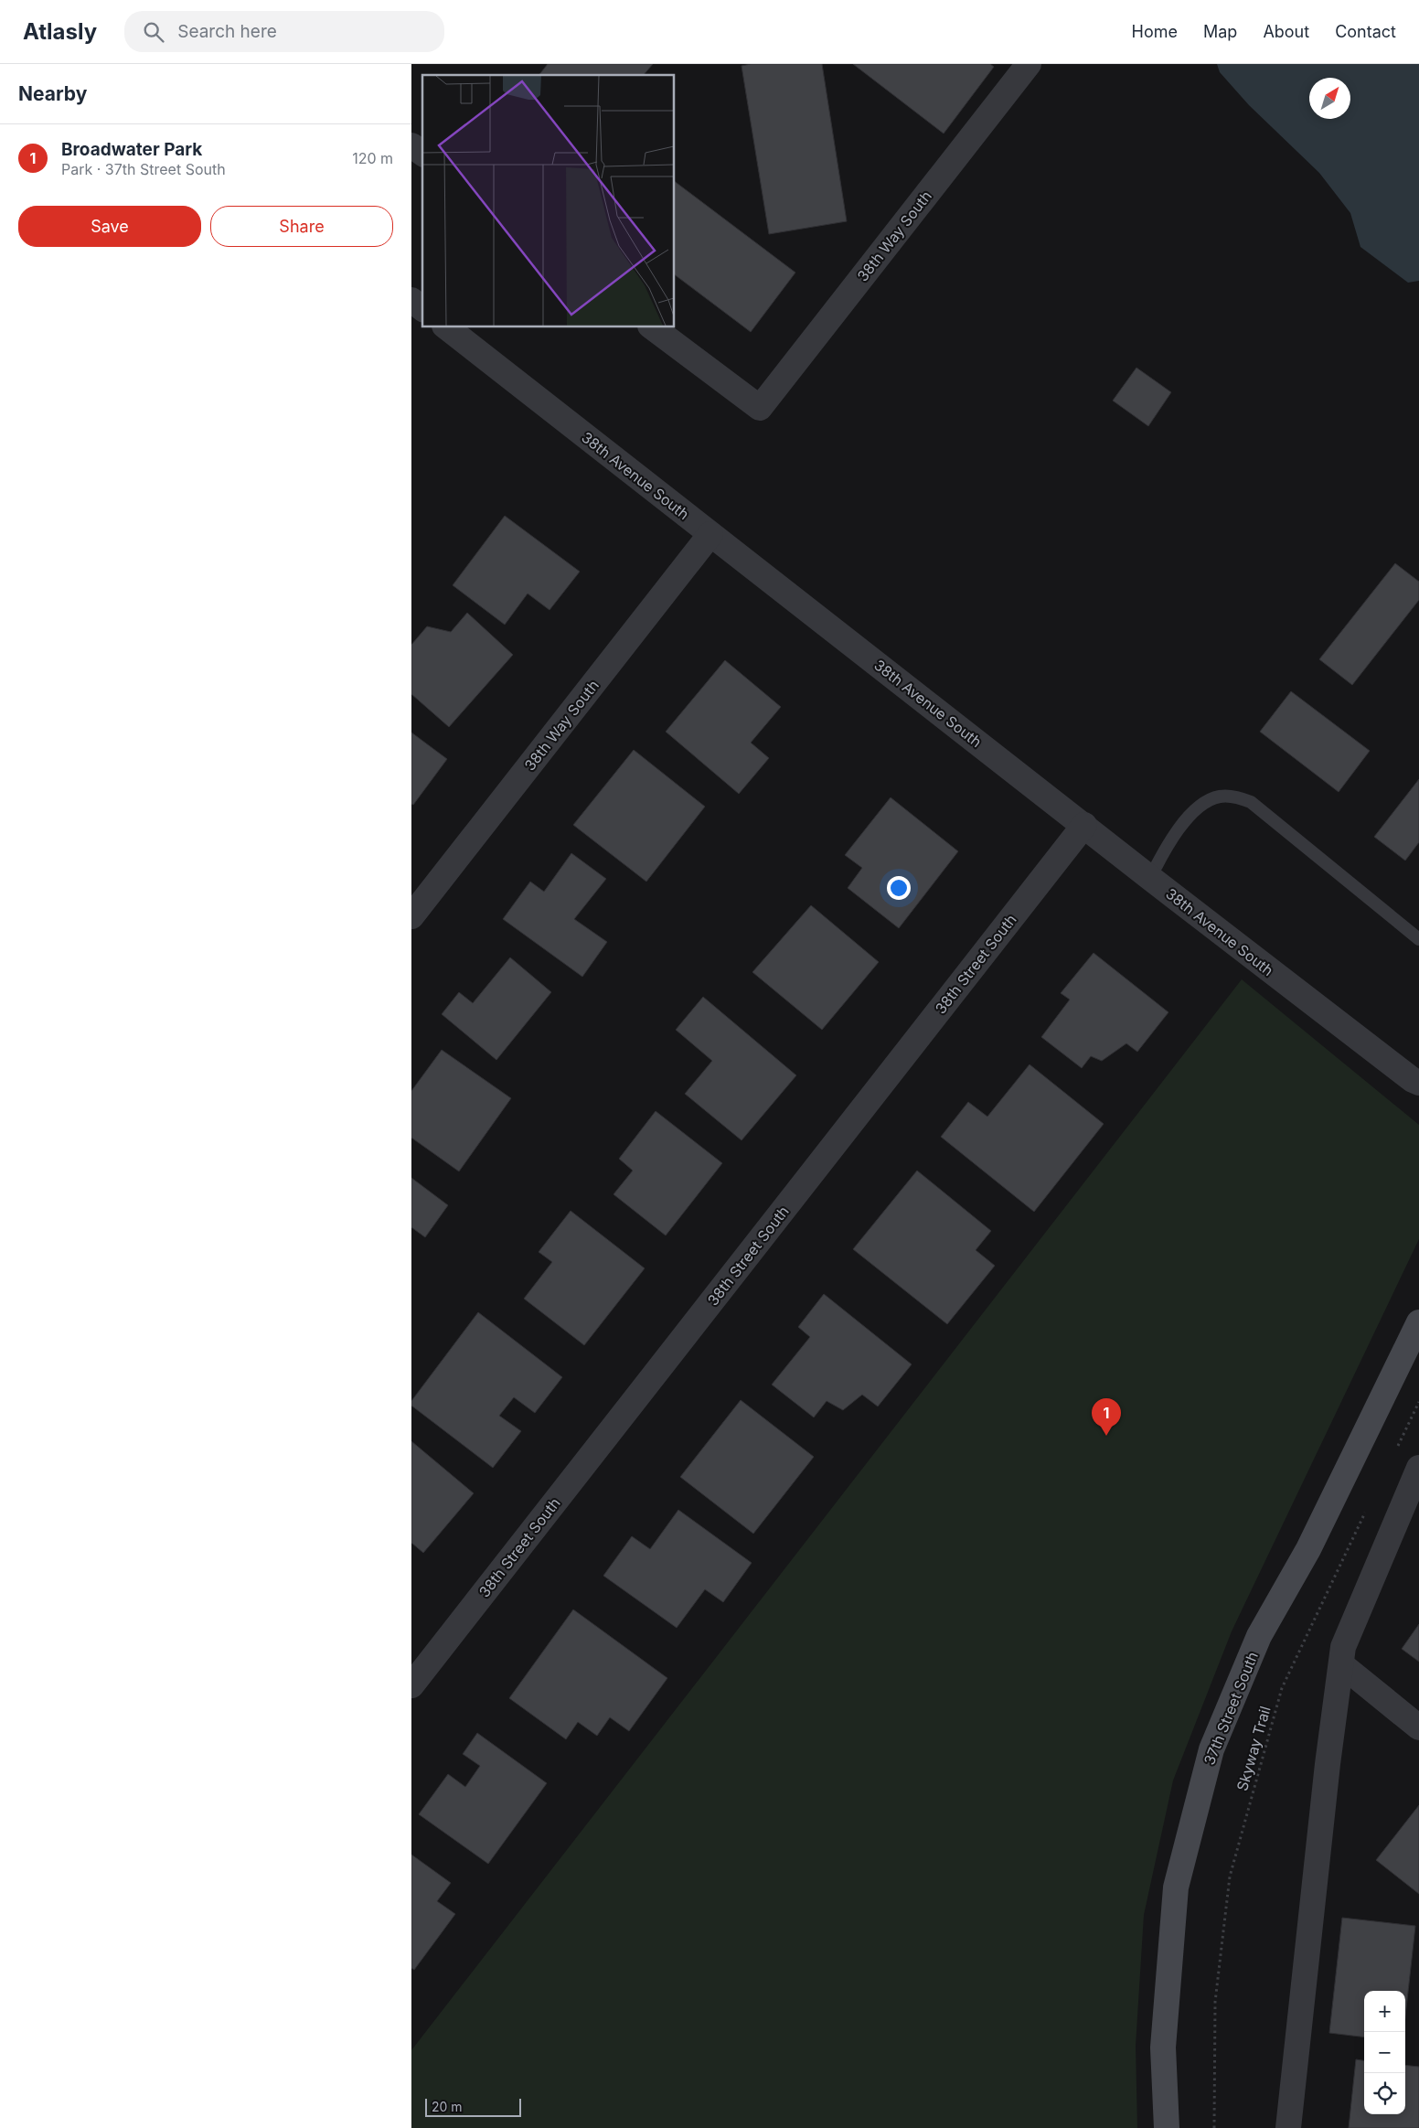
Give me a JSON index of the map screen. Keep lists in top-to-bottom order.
{
  "streets": {
    "street": [
      "38th Way South",
      "38th Avenue South",
      "38th Street South",
      "37th Street South"
    ],
    "path": ["Skyway Trail"]
  },
  "crossings": [
    ["38th Way South", "38th Avenue South"],
    ["38th Avenue South", "38th Street South"]
  ],
  "scale_bar": "20 m",
  "north": "top right",
  "page": {
    "header": "Atlasly",
    "search": "Search here",
    "nav": [
      "Home",
      "Map",
      "About",
      "Contact"
    ],
    "heading": "Nearby",
    "list": [
      {
        "mark": "1",
        "name": "Broadwater Park",
        "note": "Park · 37th Street South",
        "value": "120 m"
      }
    ],
    "buttons": ["Save", "Share"],
    "pins": "1",
    "map_buttons": ["+", "−"],
    "scale": "20 m"
  }
}
